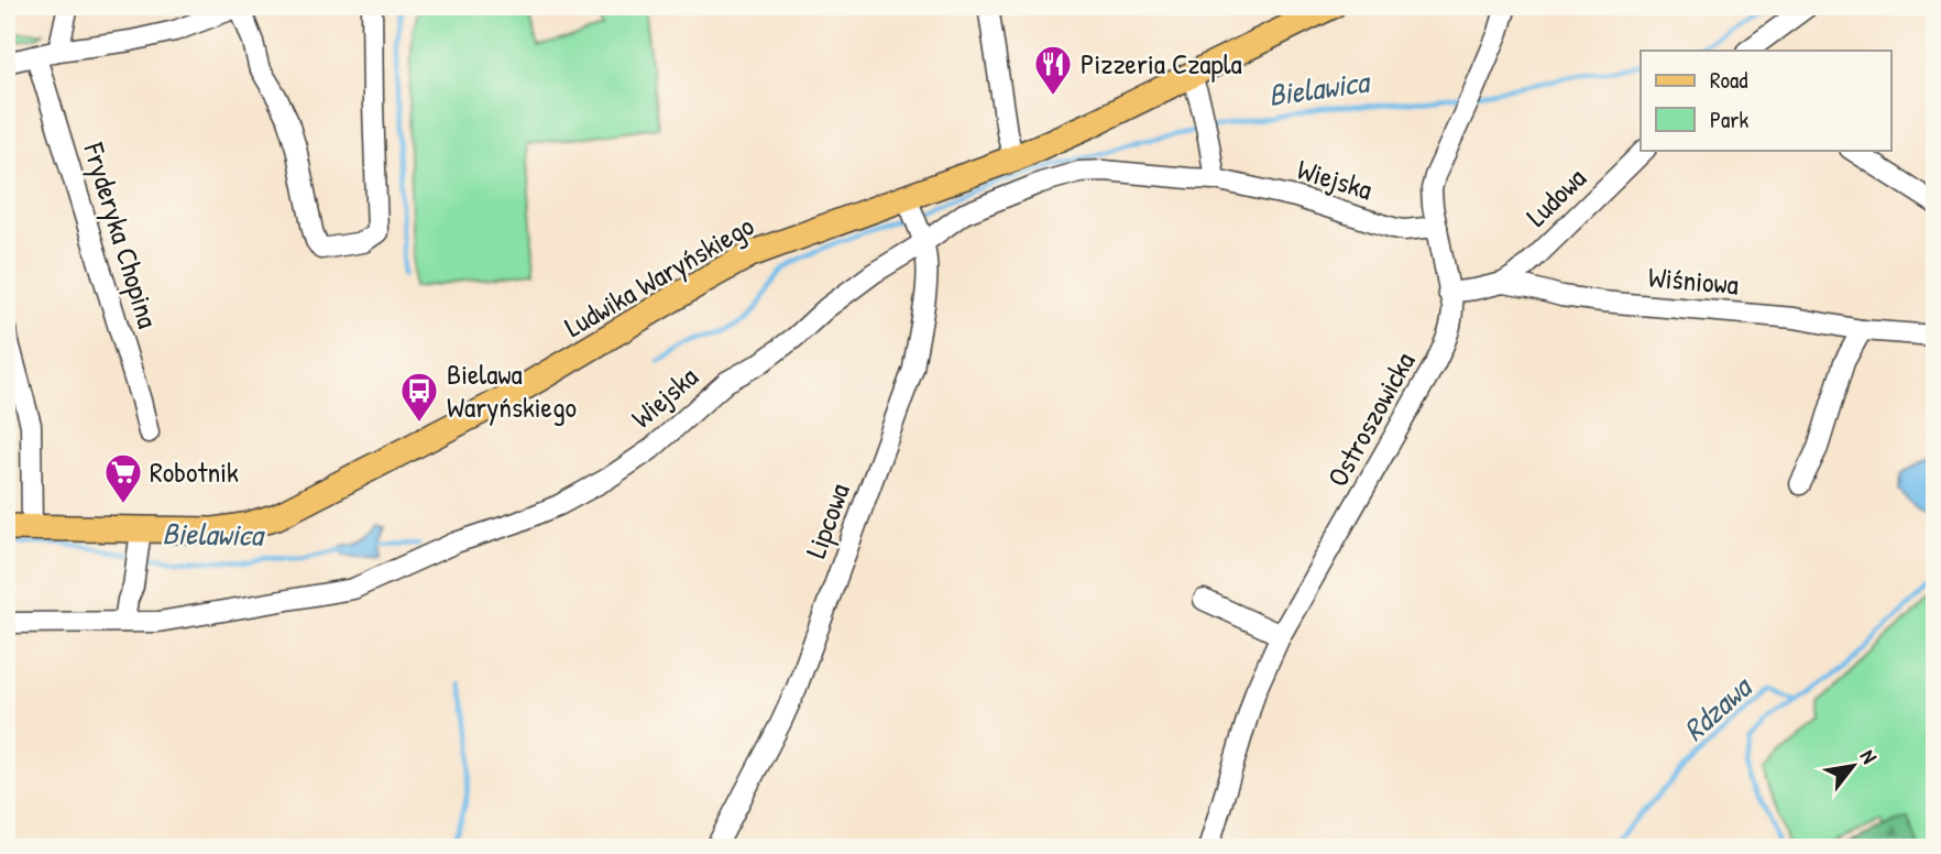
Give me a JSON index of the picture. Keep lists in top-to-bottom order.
{
  "streets": {
    "main road": ["Ludwika Waryńskiego"],
    "street": [
      "Wiejska",
      "Ludowa",
      "Fryderyka Chopina",
      "Wiśniowa",
      "Ostroszowicka",
      "Lipcowa"
    ]
  },
  "crossings": [
    ["Wiejska", "Ostroszowicka"],
    ["Wiejska", "Lipcowa"],
    ["Ludowa", "Wiśniowa"],
    ["Ludwika Waryńskiego", "Lipcowa"],
    ["Wiśniowa", "Ostroszowicka"]
  ],
  "water": ["Bielawica", "Rdzawa"],
  "places": {
    "restaurant": ["Pizzeria Czapla"],
    "bus stop": ["Bielawa Waryńskiego"],
    "supermarket": ["Robotnik"]
  },
  "legend": ["Road", "Park"],
  "north": "top right"
}
